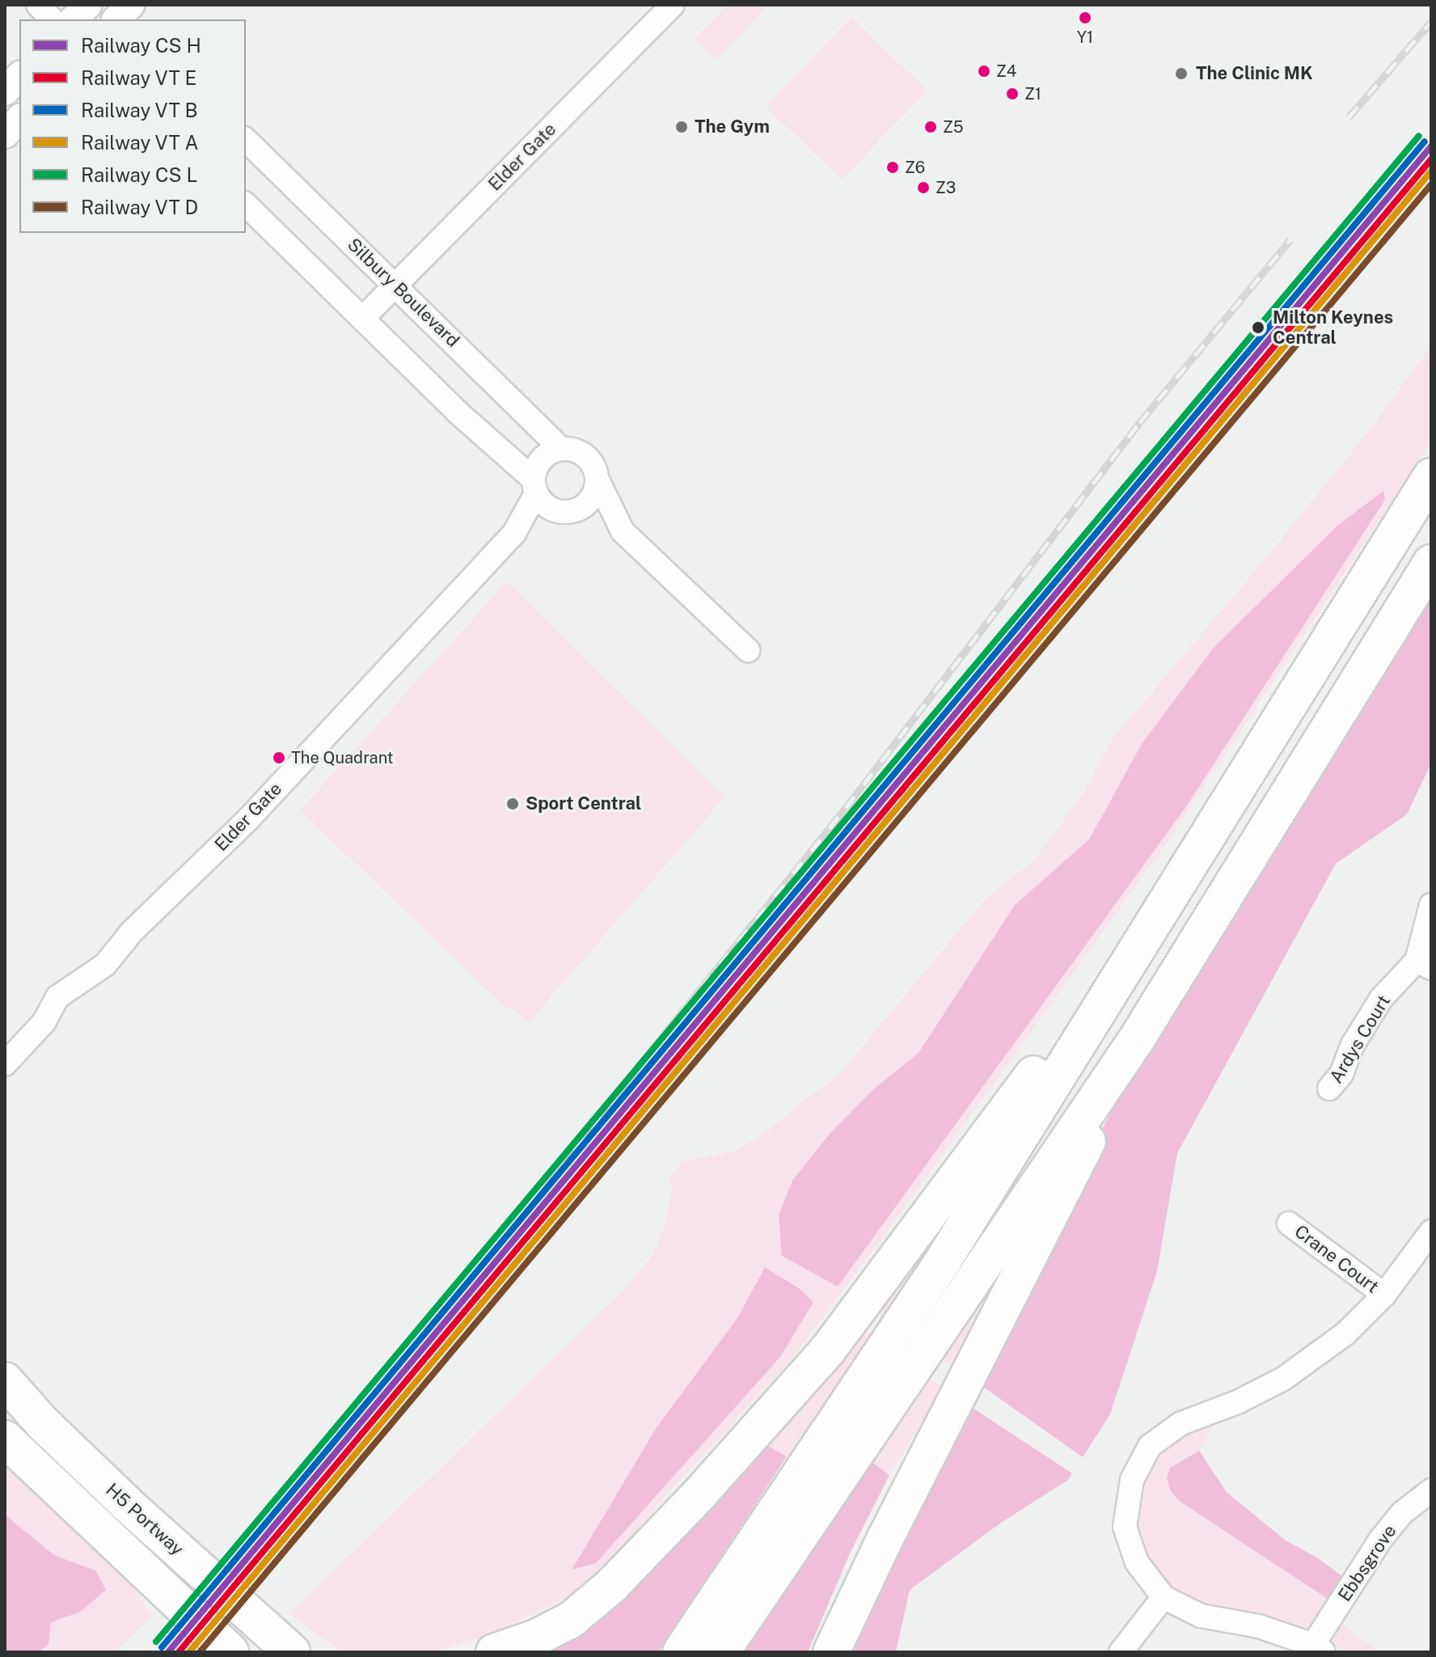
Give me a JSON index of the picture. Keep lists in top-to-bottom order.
{
  "streets": {
    "main road": ["H5 Portway"],
    "street": [
      "Elder Gate",
      "Silbury Boulevard",
      "Ardys Court",
      "Crane Court",
      "Ebbsgrove"
    ]
  },
  "crossings": [
    ["Elder Gate", "Silbury Boulevard"]
  ],
  "places": [
    "Y1",
    "Z4",
    "The Clinic MK",
    "Z1",
    "The Gym",
    "Z5",
    "Z6",
    "Z3",
    "Milton Keynes Central",
    "The Quadrant",
    "Sport Central"
  ],
  "legend": [
    "Railway CS H",
    "Railway VT E",
    "Railway VT B",
    "Railway VT A",
    "Railway CS L",
    "Railway VT D"
  ]
}
